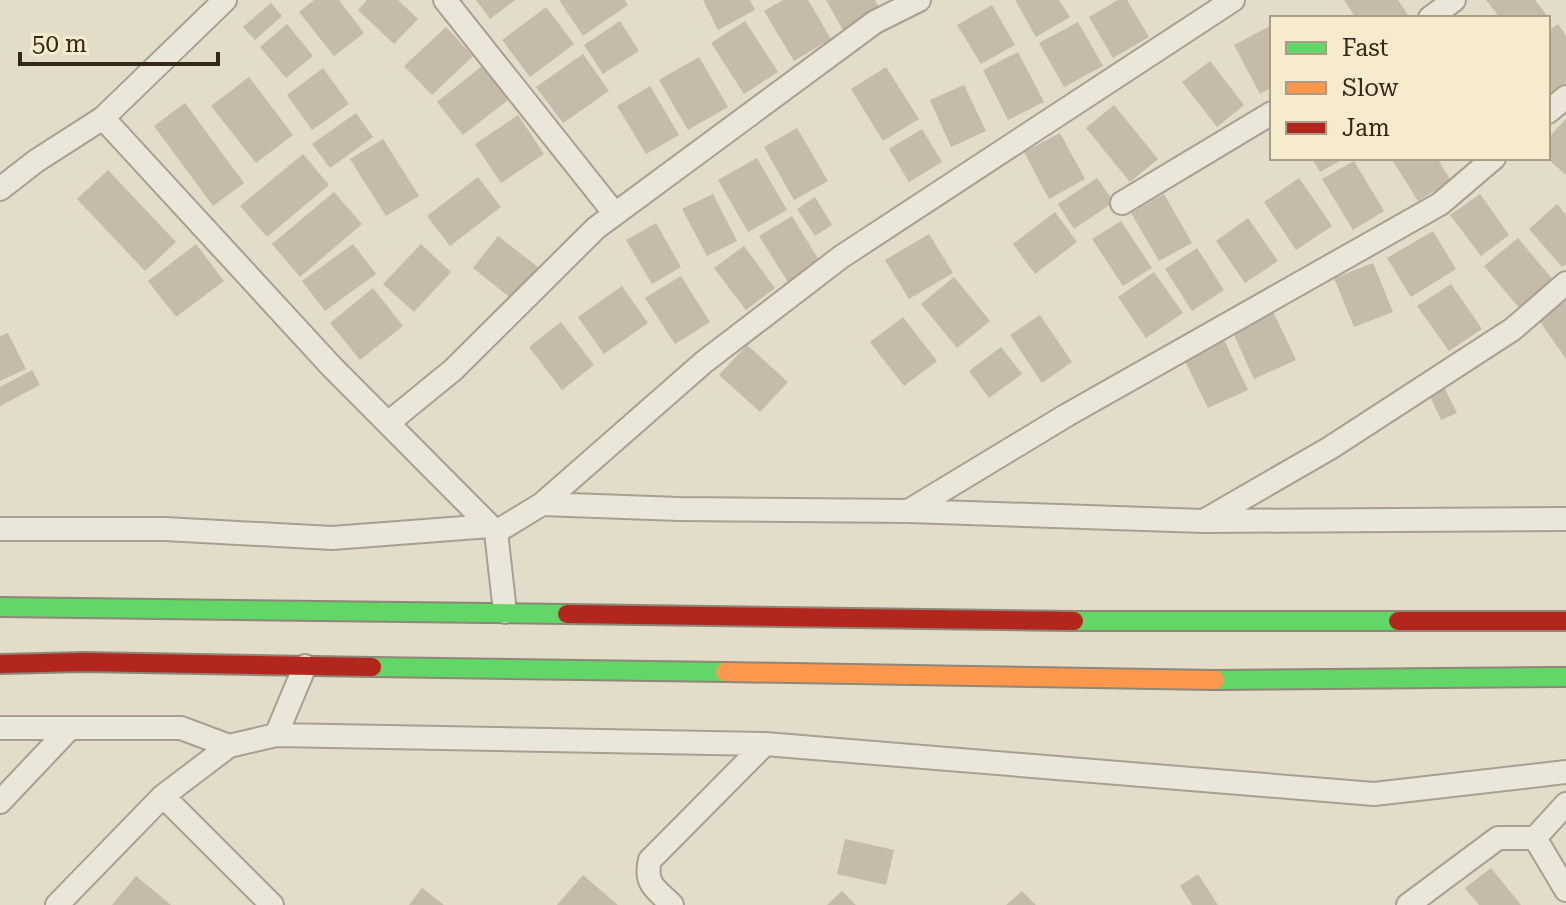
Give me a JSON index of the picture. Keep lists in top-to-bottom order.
{
  "legend": ["Fast", "Slow", "Jam"],
  "scale_bar": "50 m"
}
